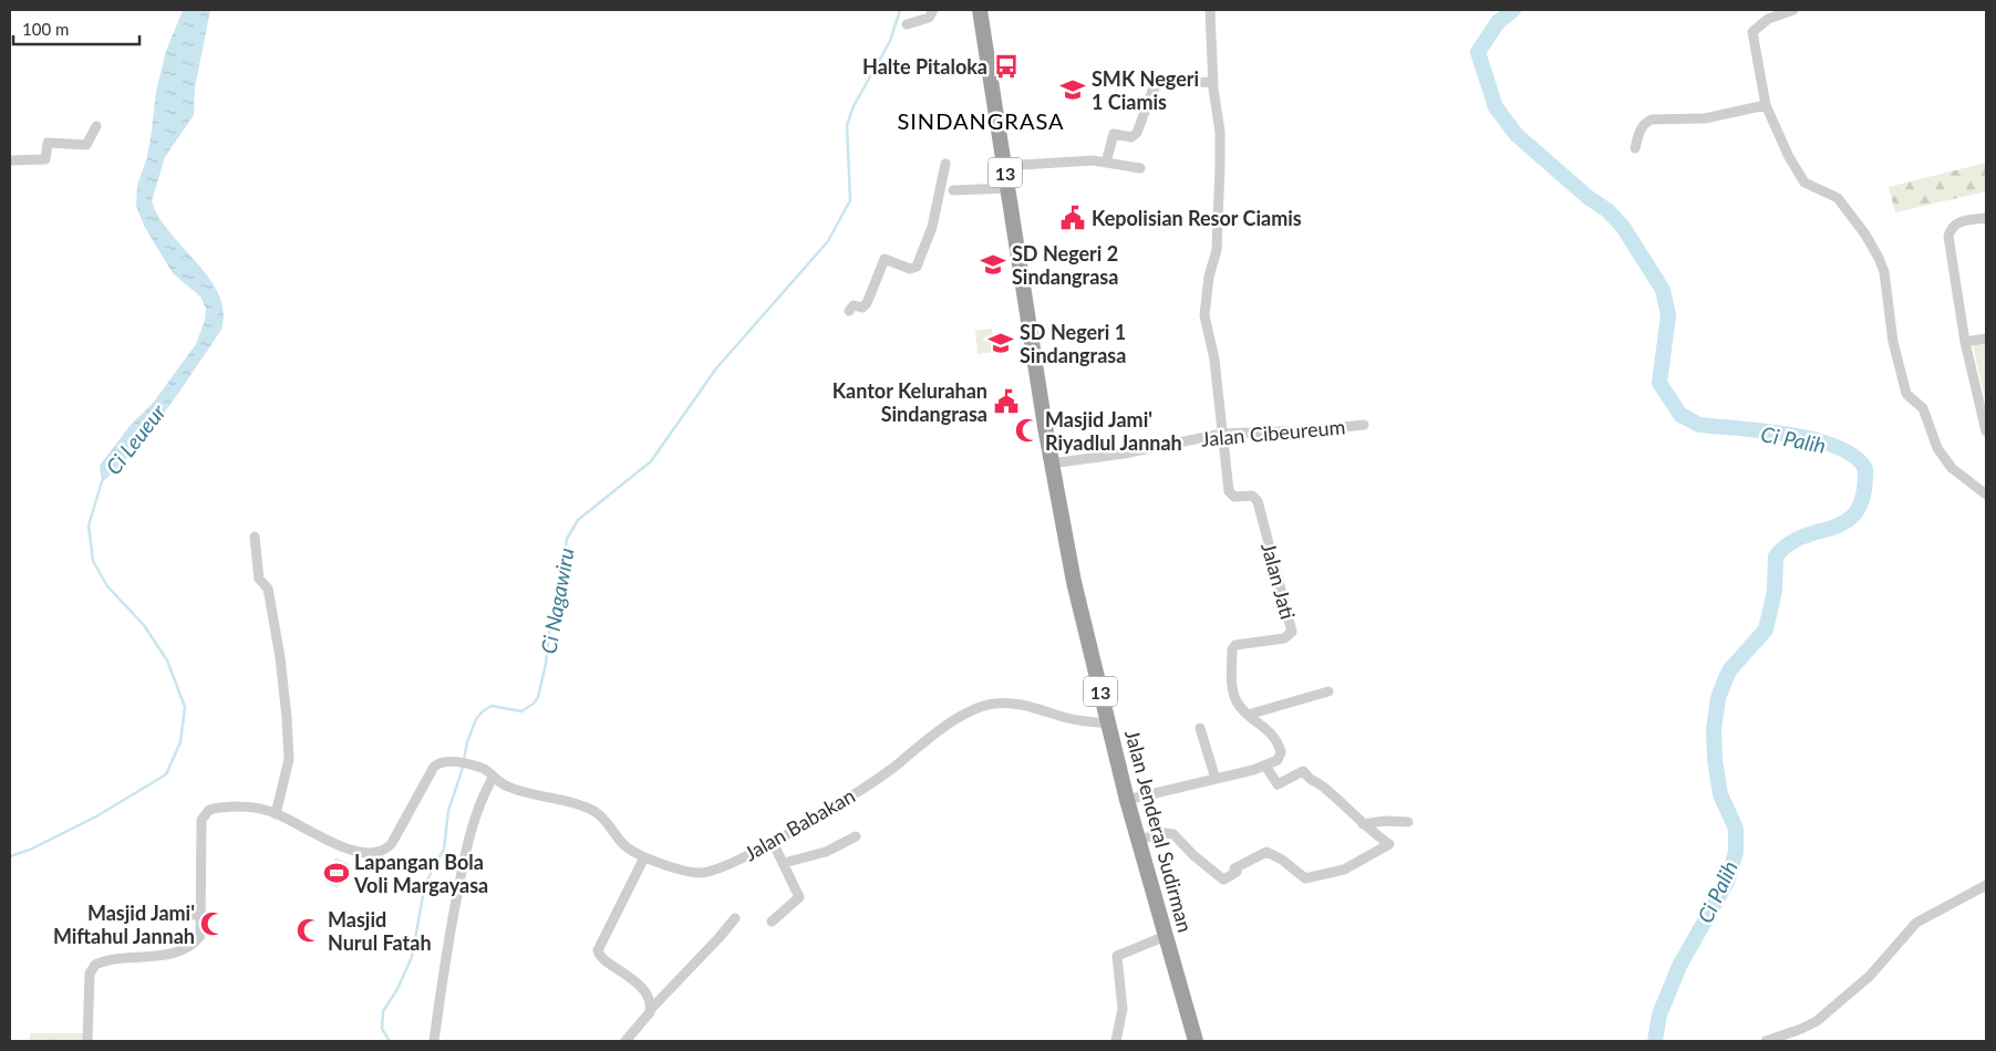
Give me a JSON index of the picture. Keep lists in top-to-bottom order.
{
  "streets": {
    "highway": ["13", "Jalan Jenderal Sudirman"],
    "street": ["Jalan Cibeureum", "Jalan Jati", "Jalan Babakan"]
  },
  "crossings": [
    ["Jalan Cibeureum", "Jalan Jati"],
    ["Jalan Cibeureum", "Jalan Jenderal Sudirman"],
    ["Jalan Babakan", "Jalan Jenderal Sudirman"]
  ],
  "districts": ["SINDANGRASA"],
  "water": ["Ci Leueur", "Ci Palih", "Ci Nagawiru"],
  "places": {
    "bus stop": ["Halte Pitaloka"],
    "school or university": ["SMK Negeri 1 Ciamis", "SD Negeri 2 Sindangrasa", "SD Negeri 1 Sindangrasa"],
    "public building": ["Kepolisian Resor Ciamis", "Kantor Kelurahan Sindangrasa"],
    "mosque": ["Masjid Jami' Riyadlul Jannah", "Masjid Jami' Miftahul Jannah", "Masjid Nurul Fatah"],
    "sports": ["Lapangan Bola Voli Margayasa"]
  },
  "scale_bar": "100 m"
}
